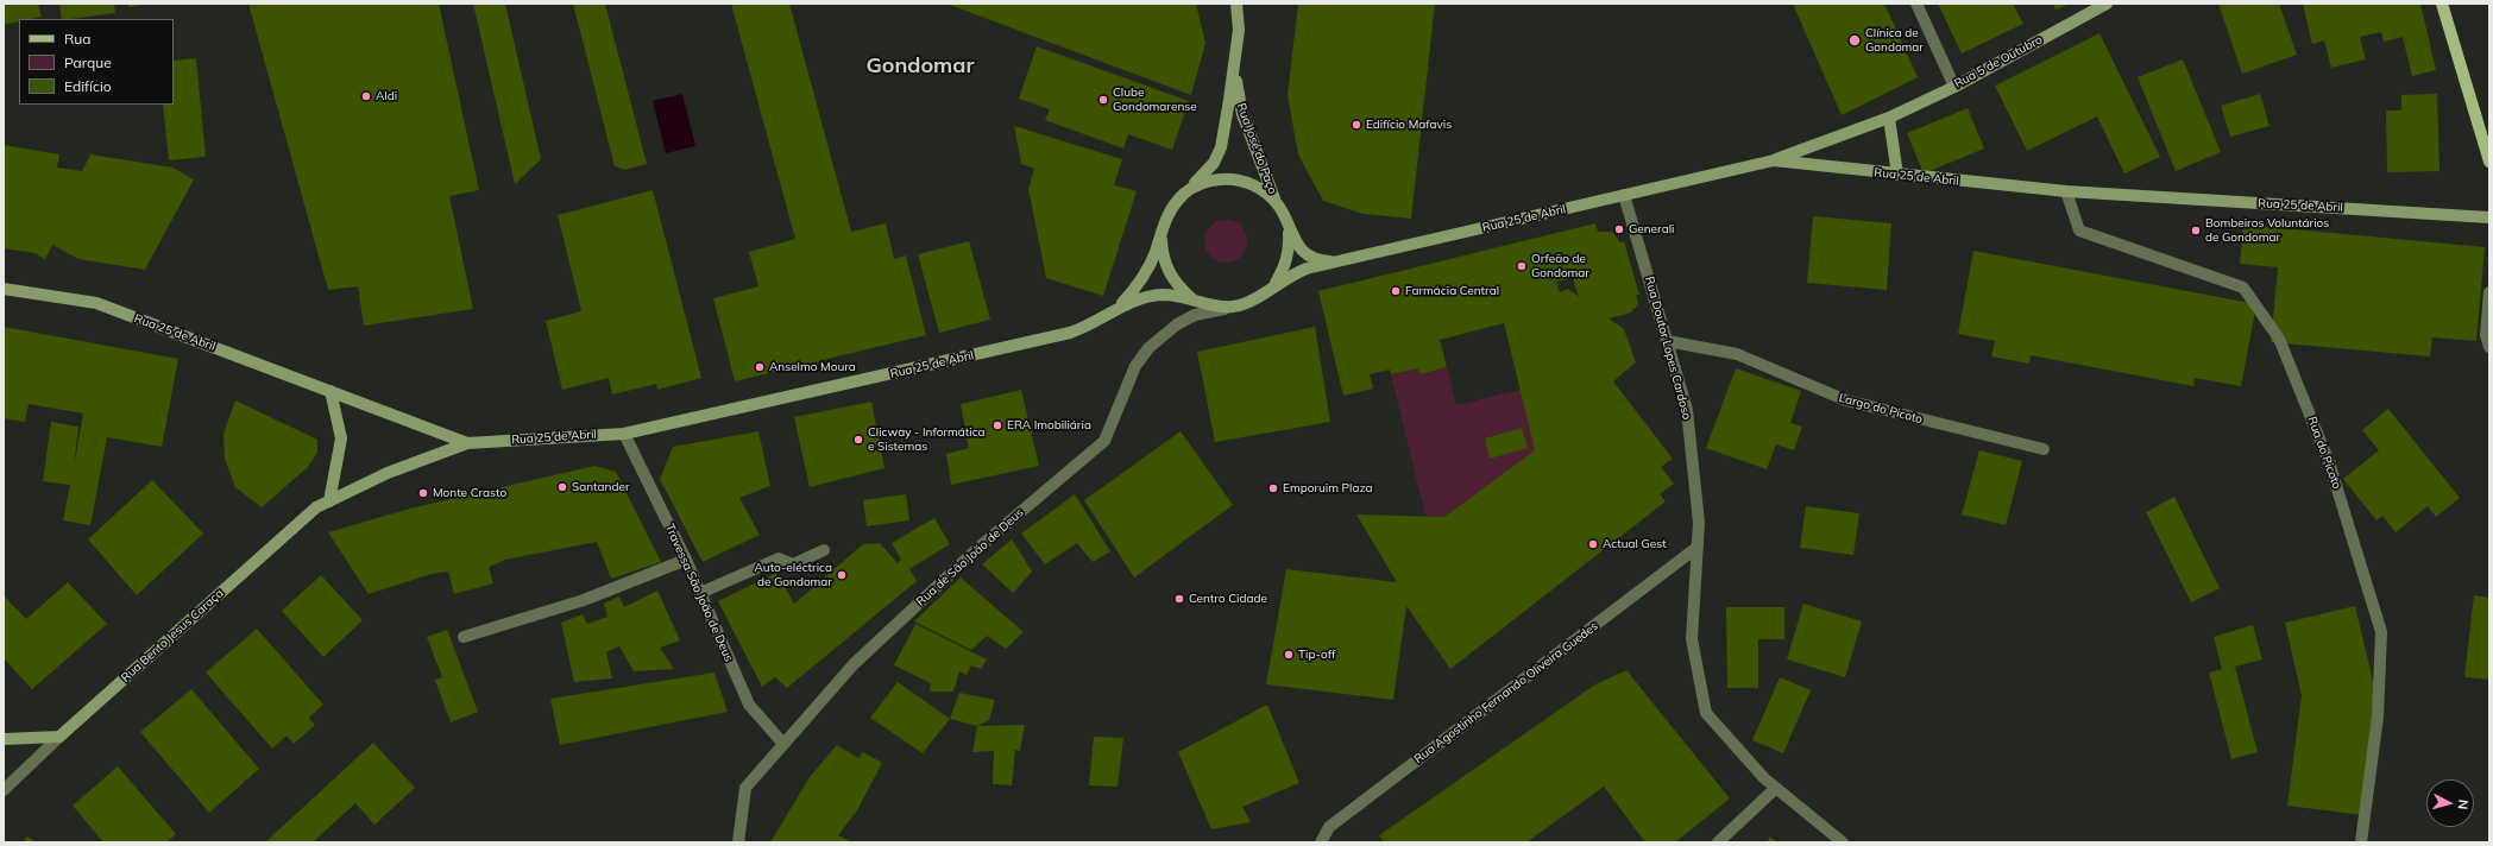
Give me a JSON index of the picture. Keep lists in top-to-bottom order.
{
  "streets": {
    "main road": [
      "Rua 5 de Outubro",
      "Rua José do Paço",
      "Rua 25 de Abril",
      "Rua Bento Jesus Caraça"
    ],
    "street": [
      "Rua Doutor Lopes Cardoso",
      "Largo do Picoto",
      "Rua do Picoto",
      "Rua de São João de Deus",
      "Travessa São João de Deus",
      "Rua Agostinho Fernando Oliveira Guedes"
    ]
  },
  "crossings": [
    ["Rua 5 de Outubro", "Rua 25 de Abril"],
    ["Rua José do Paço", "Rua 25 de Abril"],
    ["Rua José do Paço", "Rua de São João de Deus"],
    ["Rua 25 de Abril", "Rua Doutor Lopes Cardoso"],
    ["Rua 25 de Abril", "Rua do Picoto"],
    ["Rua 25 de Abril", "Rua de São João de Deus"],
    ["Rua 25 de Abril", "Travessa São João de Deus"],
    ["Rua 25 de Abril", "Rua Bento Jesus Caraça"],
    ["Rua Doutor Lopes Cardoso", "Largo do Picoto"],
    ["Rua Doutor Lopes Cardoso", "Rua Agostinho Fernando Oliveira Guedes"],
    ["Rua de São João de Deus", "Travessa São João de Deus"]
  ],
  "districts": ["Gondomar"],
  "places": [
    "Clínica de Gondomar",
    "Aldi",
    "Clube Gondomarense",
    "Edifício Mafavis",
    "Generali",
    "Bombeiros Voluntários de Gondomar",
    "Orfeão de Gondomar",
    "Farmácia Central",
    "Anselmo Moura",
    "ERA Imobiliária",
    "Clicway - Informática e Sistemas",
    "Santander",
    "Emporuim Plaza",
    "Monte Crasto",
    "Actual Gest",
    "Auto-eléctrica de Gondomar",
    "Centro Cidade",
    "Tip-off"
  ],
  "legend": ["Rua", "Parque", "Edifício"],
  "north": "right"
}
